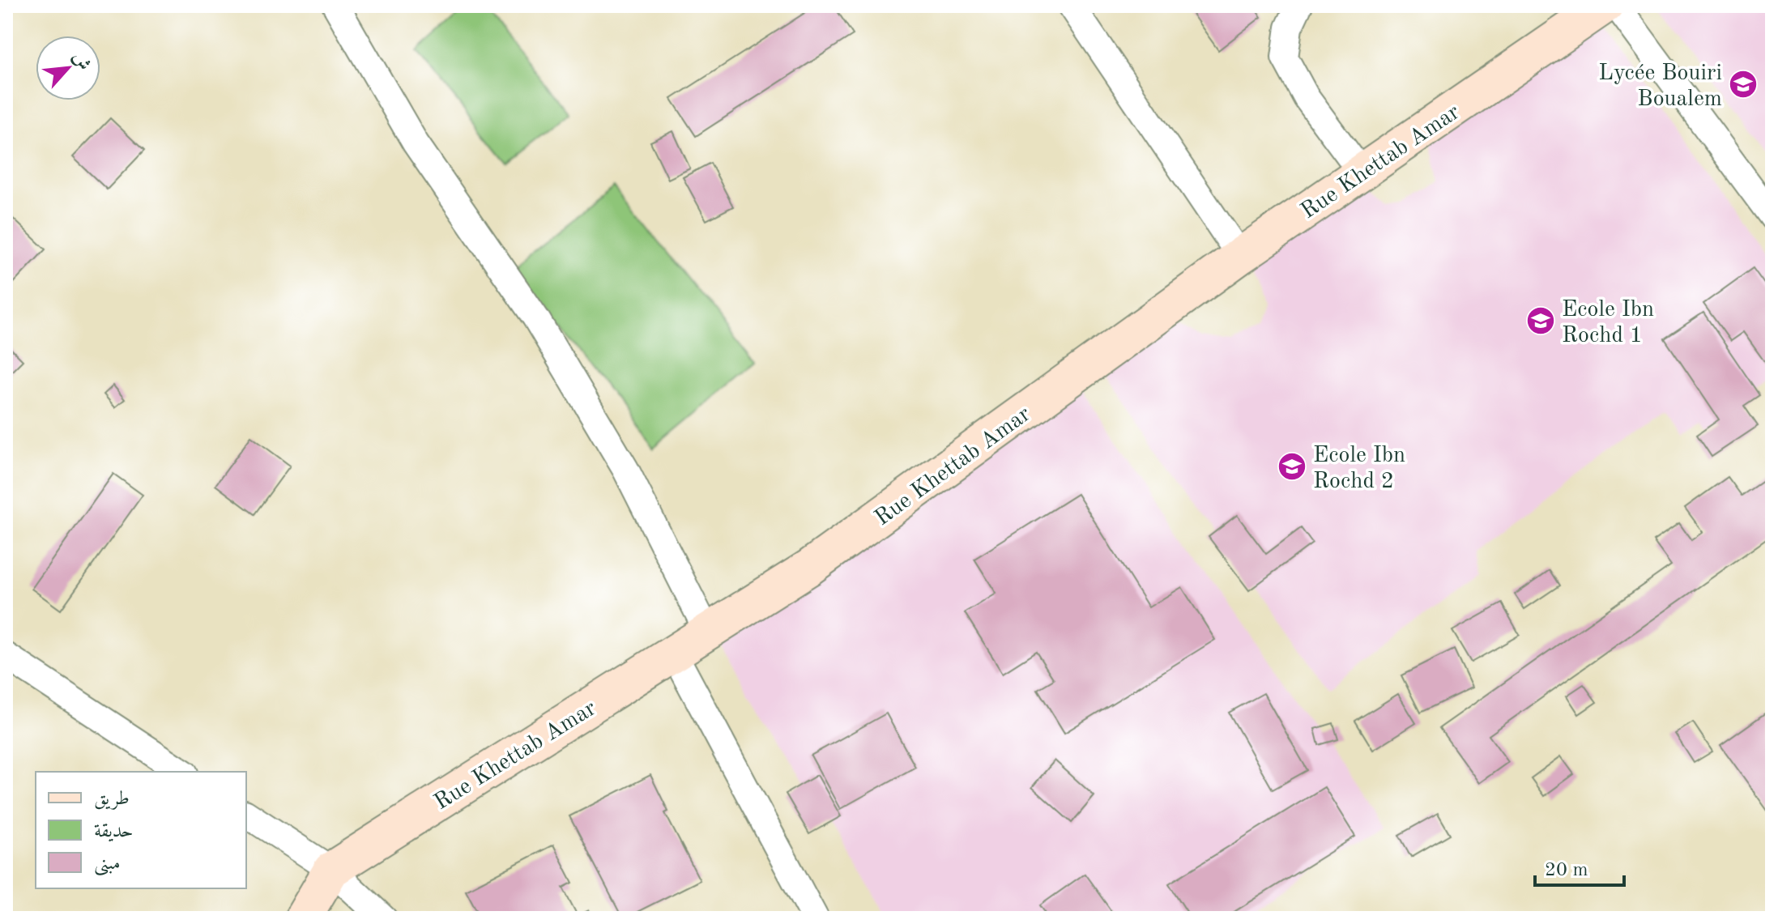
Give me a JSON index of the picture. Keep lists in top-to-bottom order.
{
  "streets": {
    "main road": ["Rue Khettab Amar"]
  },
  "places": {
    "school or university": ["Lycée Bouiri Boualem", "Ecole Ibn Rochd 1", "Ecole Ibn Rochd 2"]
  },
  "legend": ["طريق", "حديقة", "مبنى"],
  "scale_bar": "20 m",
  "north": "top right"
}
